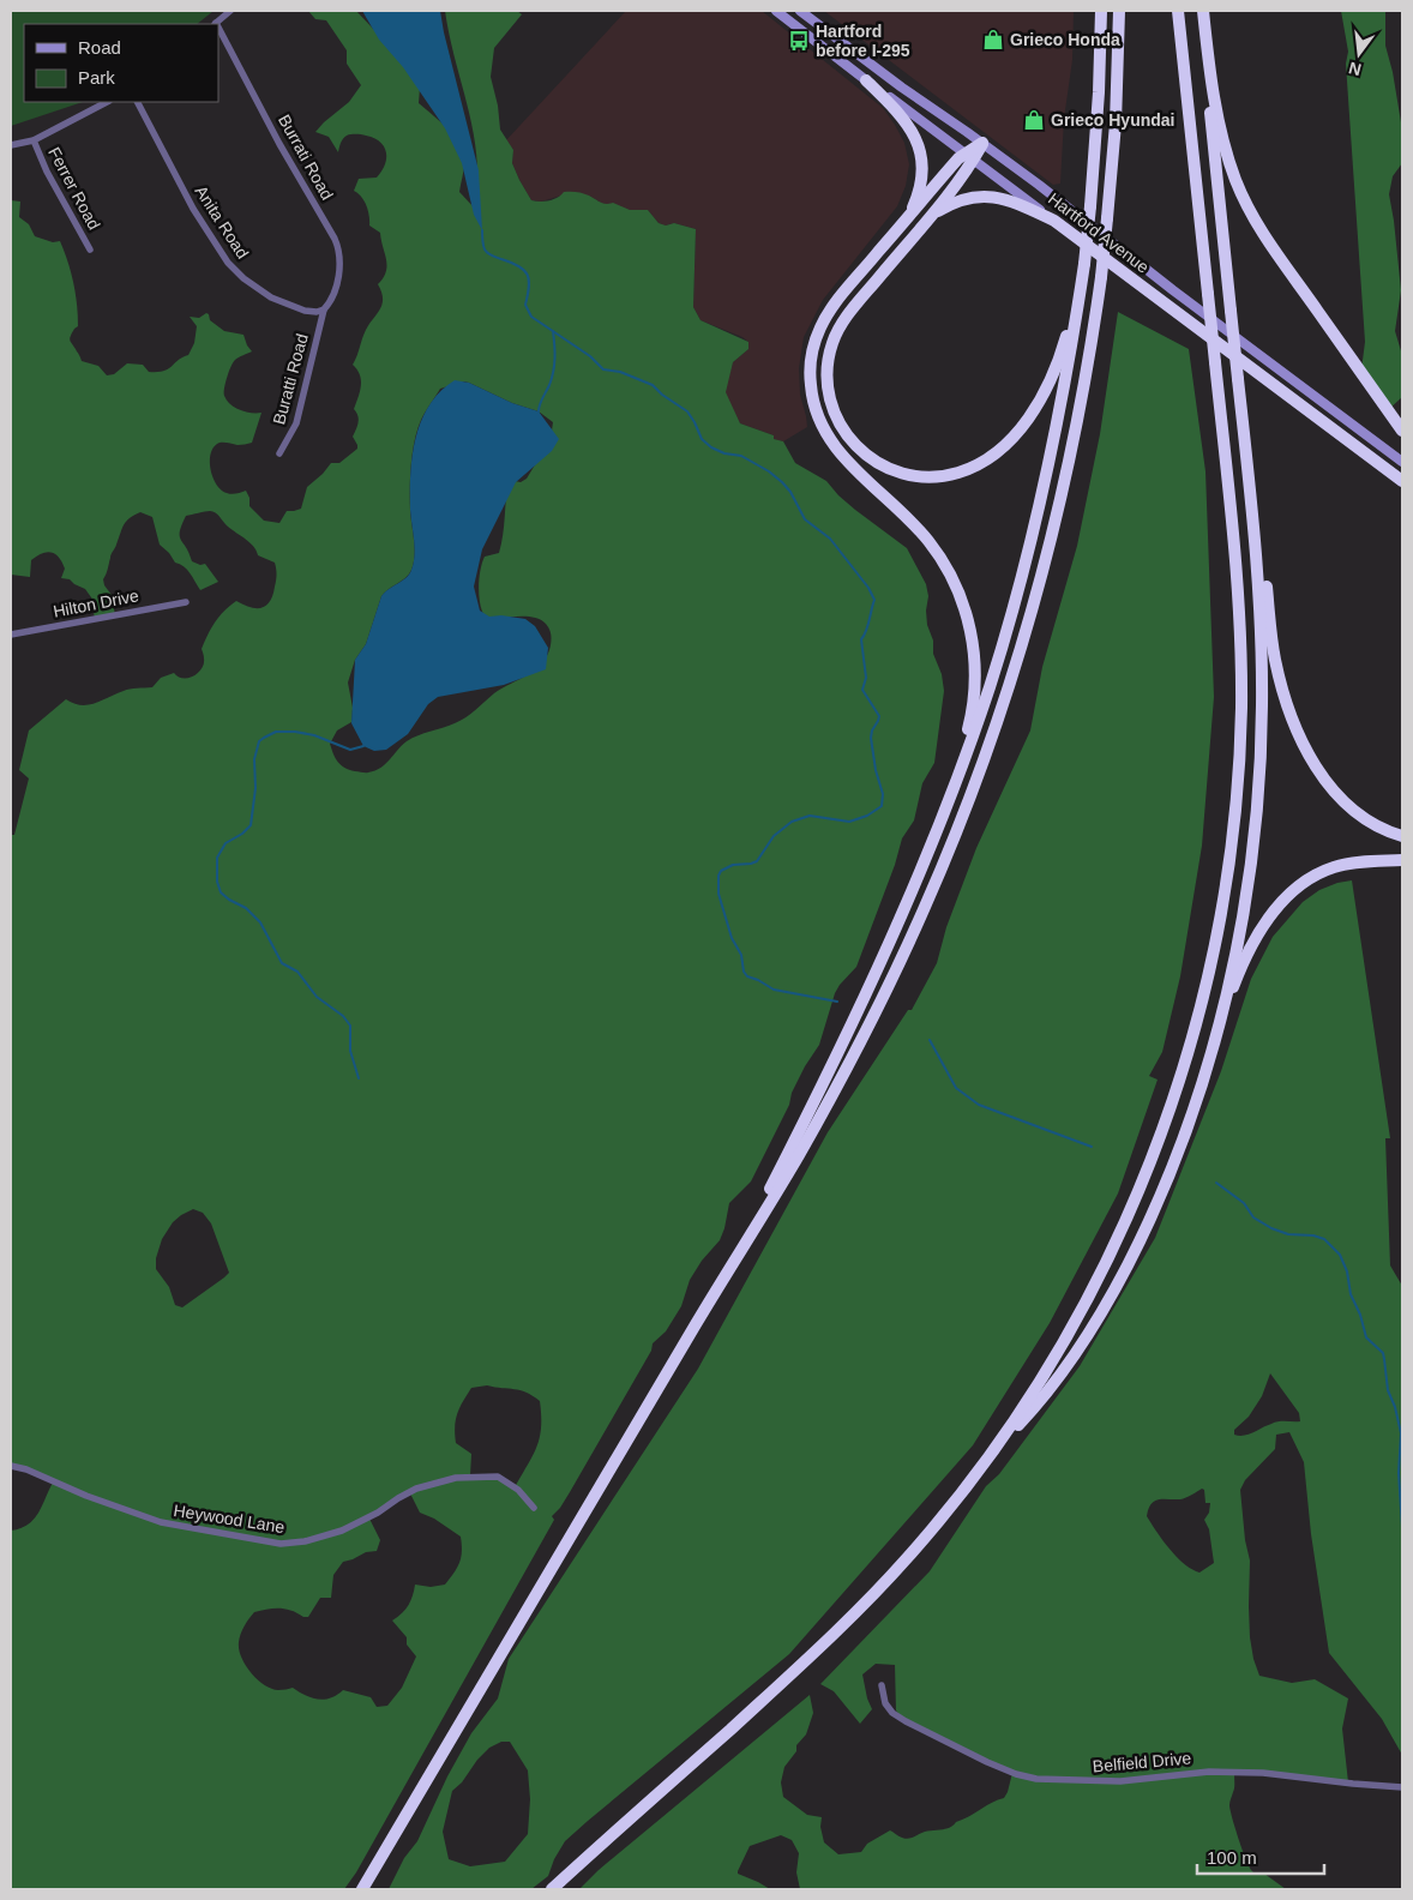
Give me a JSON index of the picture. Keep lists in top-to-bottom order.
{
  "streets": {
    "highway": ["Hartford Avenue"],
    "street": [
      "Burrati Road",
      "Ferrer Road",
      "Anita Road",
      "Buratti Road",
      "Hilton Drive",
      "Heywood Lane",
      "Belfield Drive"
    ]
  },
  "crossings": [
    ["Burrati Road", "Anita Road"],
    ["Burrati Road", "Buratti Road"],
    ["Anita Road", "Buratti Road"]
  ],
  "places": {
    "shop": ["Grieco Honda", "Grieco Hyundai"],
    "bus stop": ["Hartford before I-295"]
  },
  "legend": ["Road", "Park"],
  "scale_bar": "100 m",
  "north": "bottom"
}
